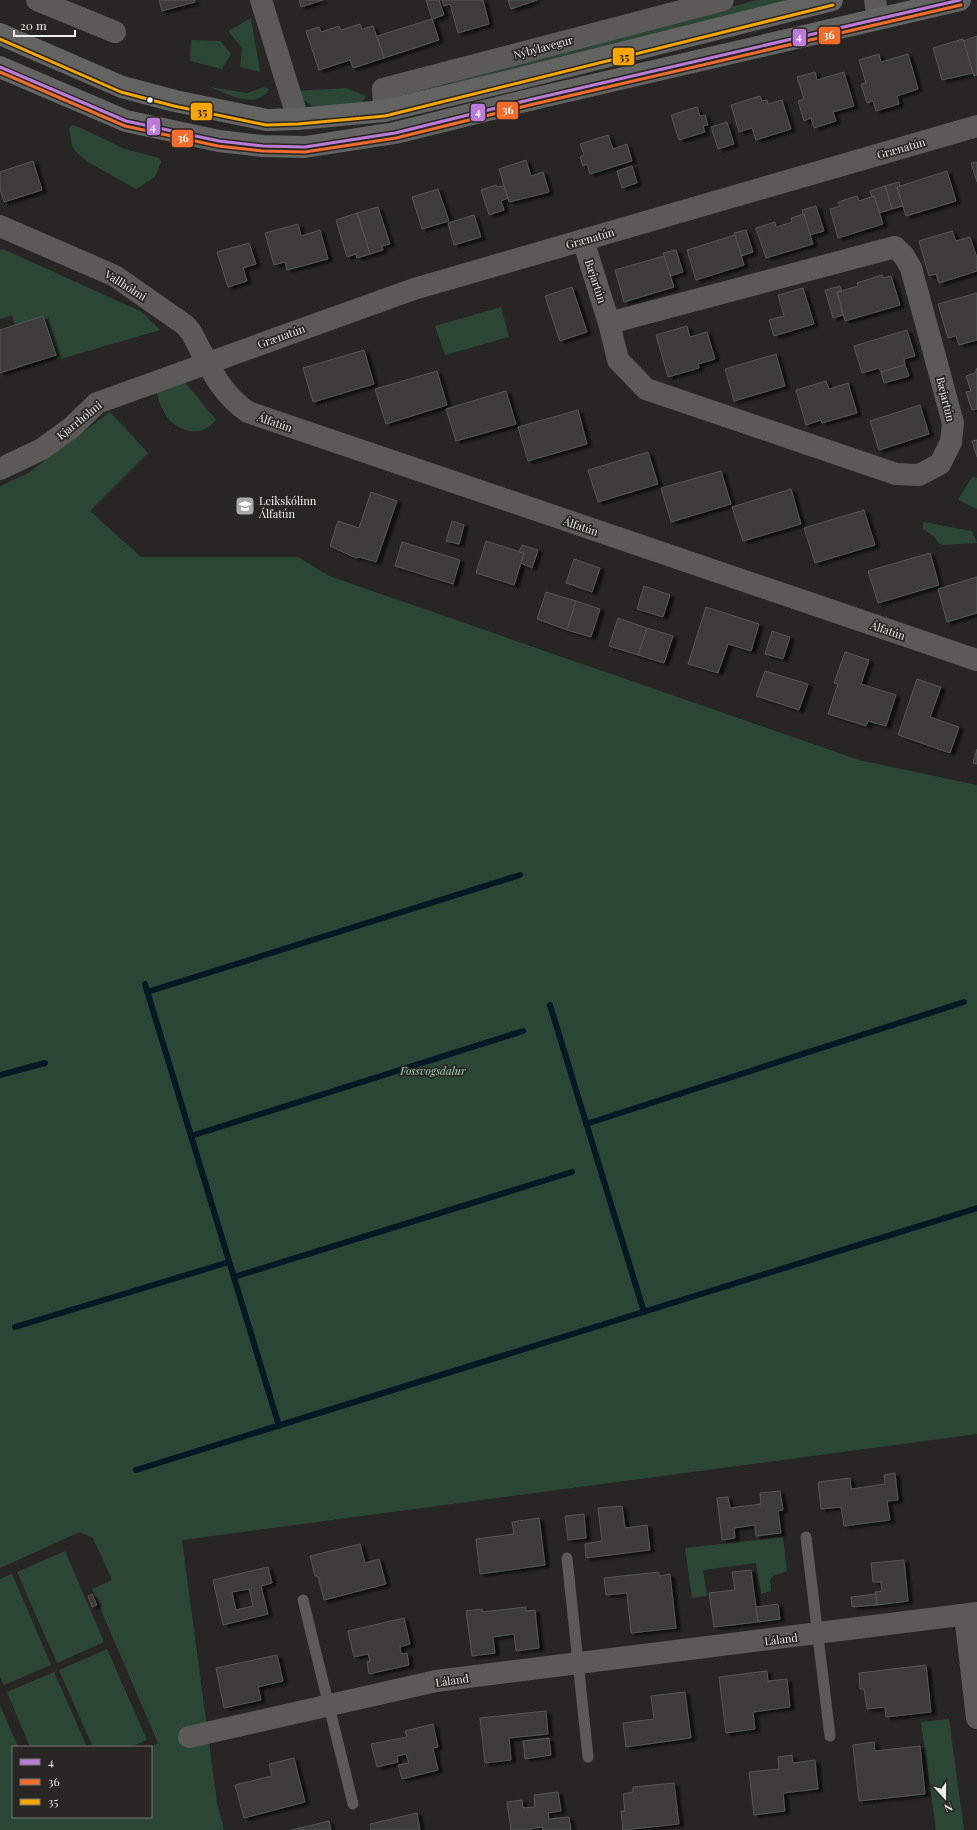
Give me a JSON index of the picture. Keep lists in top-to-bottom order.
{
  "streets": {
    "street": [
      "Nýbýlavegur",
      "Grænatún",
      "Bæjartún",
      "Vallhólmi",
      "Kjarrhólmi",
      "Álfatún",
      "Láland"
    ]
  },
  "crossings": [
    ["Grænatún", "Bæjartún"],
    ["Grænatún", "Vallhólmi"],
    ["Grænatún", "Kjarrhólmi"],
    ["Grænatún", "Álfatún"],
    ["Vallhólmi", "Kjarrhólmi"],
    ["Vallhólmi", "Álfatún"],
    ["Kjarrhólmi", "Álfatún"]
  ],
  "parks": ["Fossvogsdalur"],
  "places": {
    "school or university": ["Leikskólinn Álfatún"]
  },
  "lines": ["transit line 4", "transit line 36", "transit line 35"],
  "legend": ["4", "36", "35"],
  "scale_bar": "20 m",
  "north": "bottom"
}
